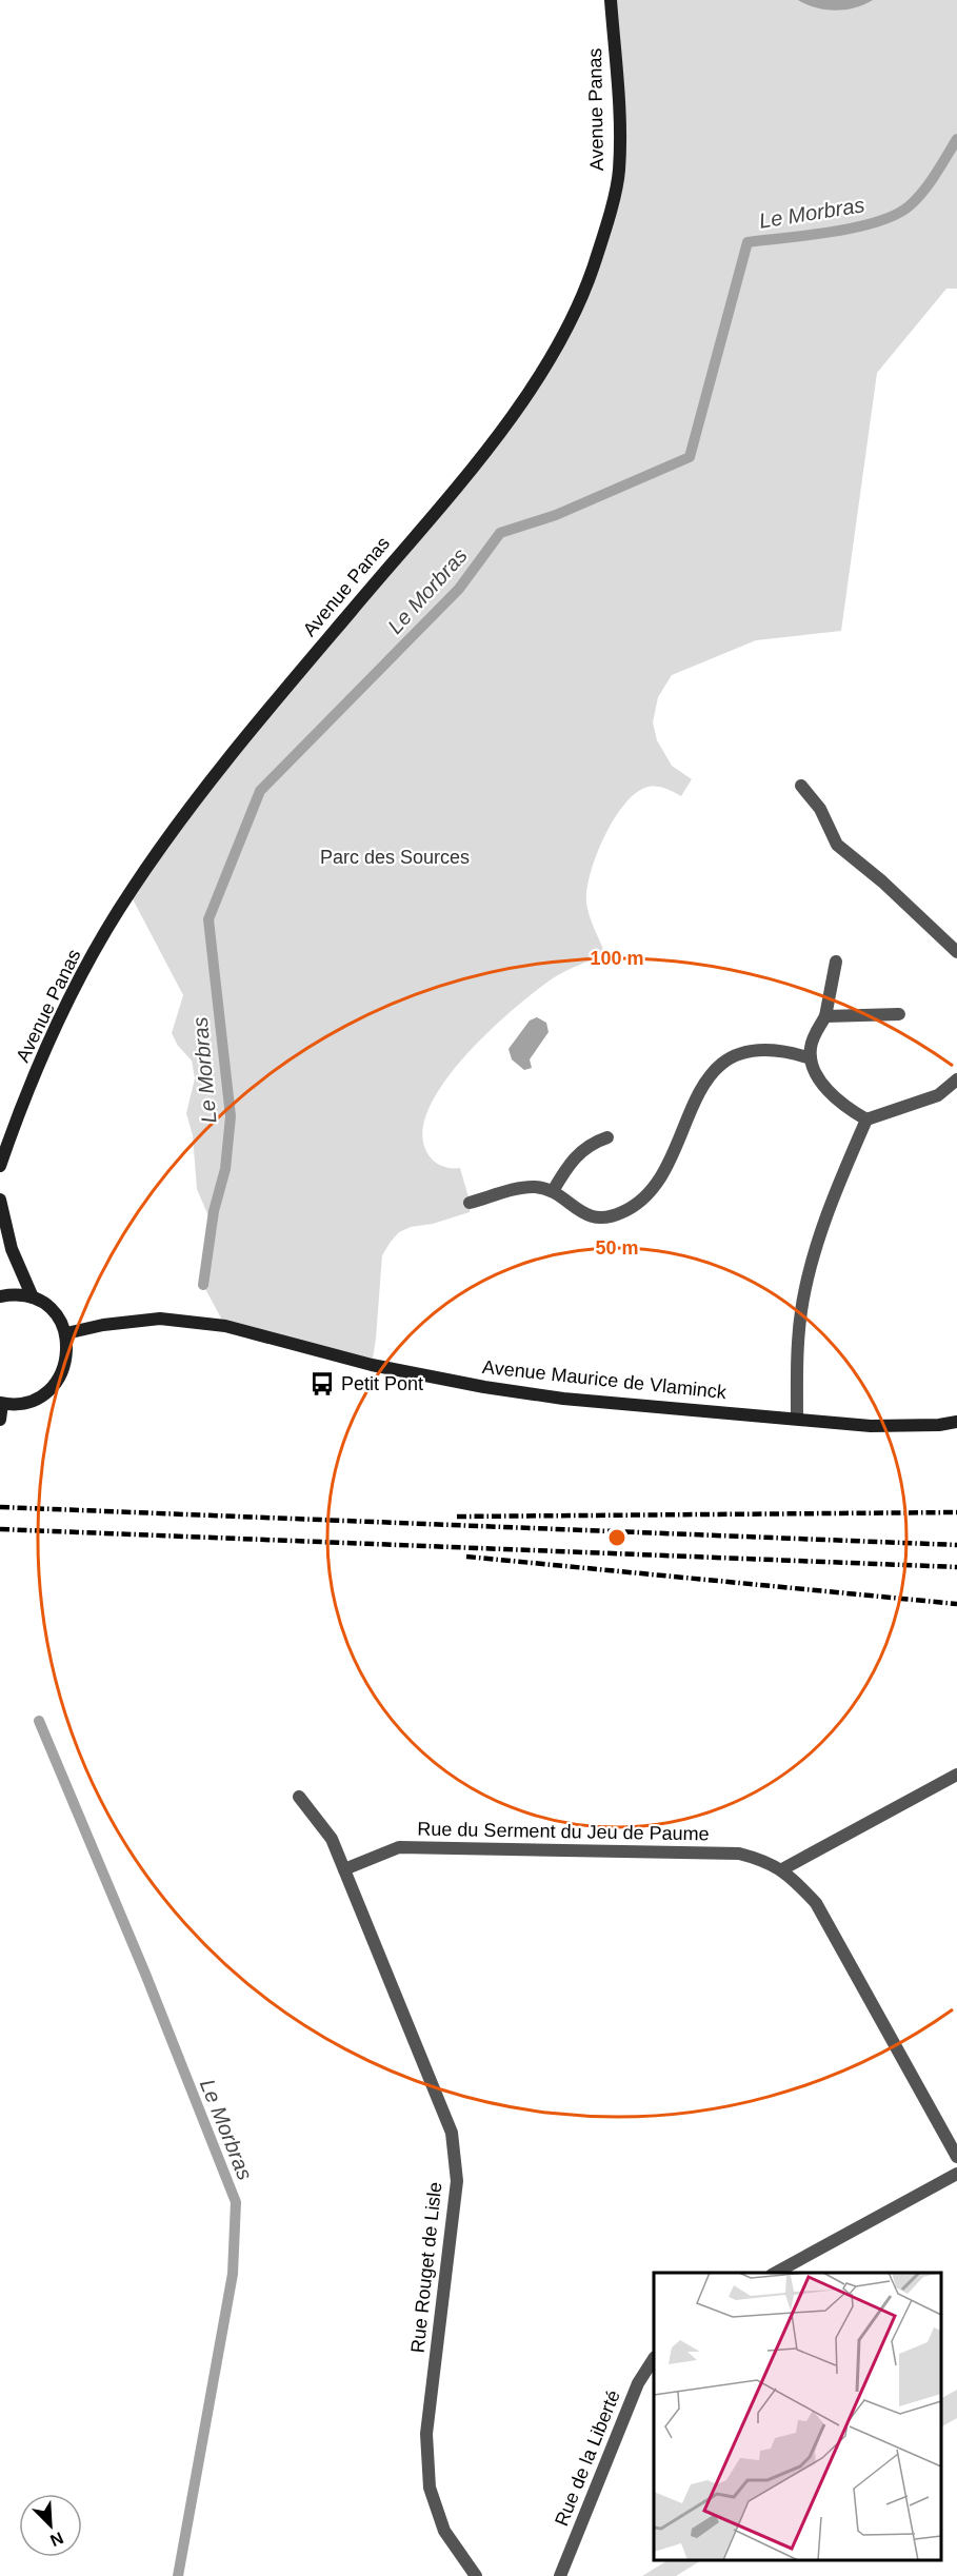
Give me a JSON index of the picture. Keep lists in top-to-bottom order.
{
  "streets": {
    "street": [
      "Avenue Panas",
      "Avenue Maurice de Vlaminck",
      "Rue du Serment du Jeu de Paume",
      "Rue Rouget de Lisle",
      "Rue de la Liberté"
    ]
  },
  "crossings": [
    ["Rue du Serment du Jeu de Paume", "Rue Rouget de Lisle"]
  ],
  "water": ["Le Morbras"],
  "parks": ["Parc des Sources"],
  "places": {
    "bus stop": ["Petit Pont"]
  },
  "north": "bottom right",
  "rings": ["100 m", "50 m"]
}
